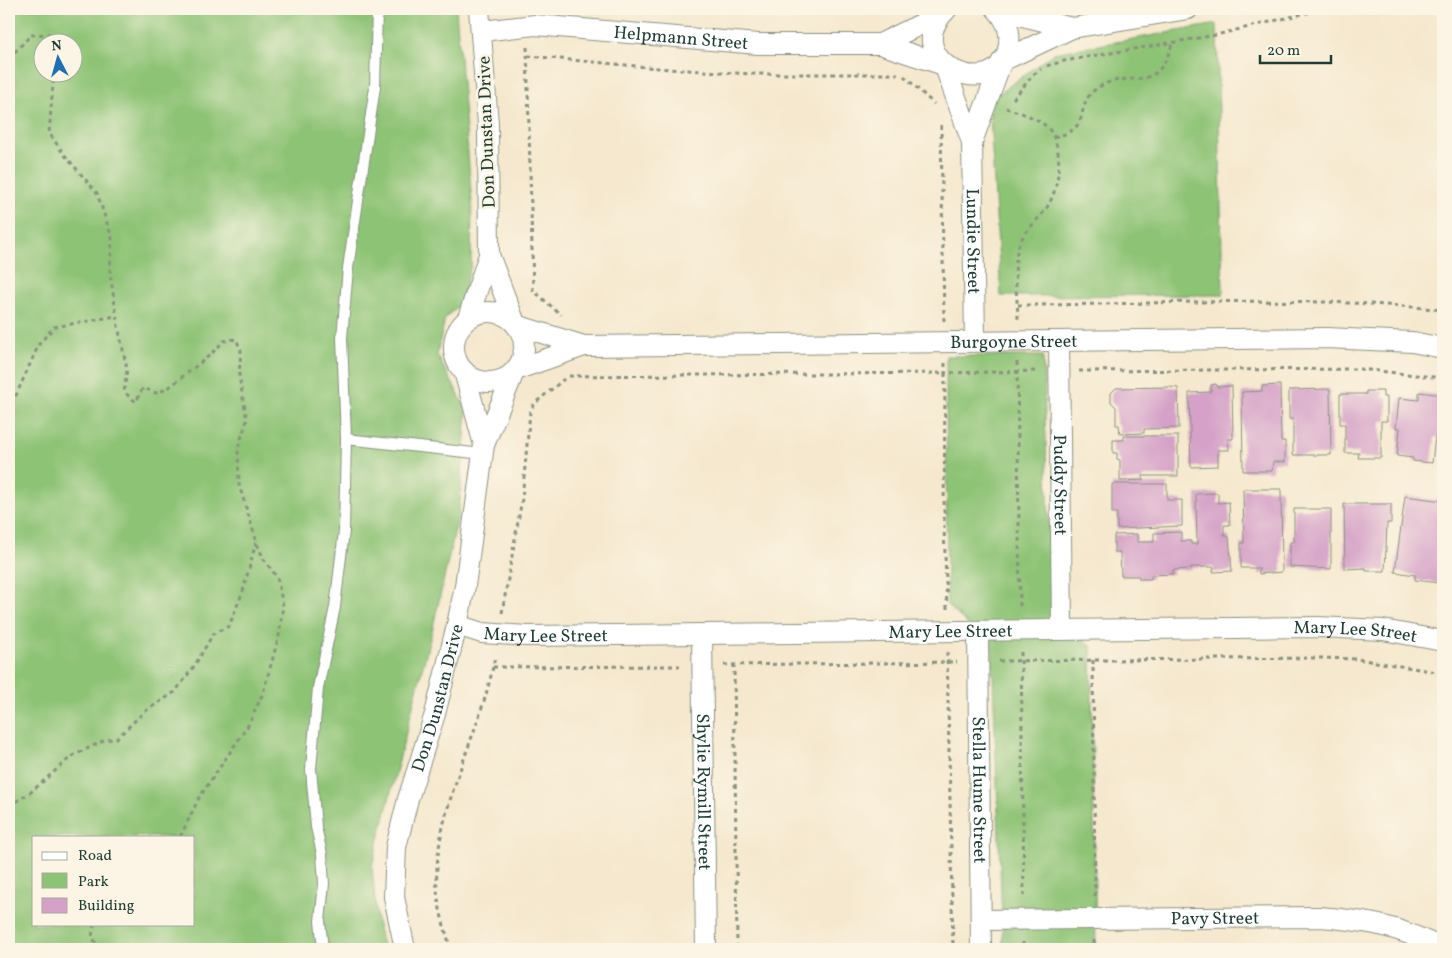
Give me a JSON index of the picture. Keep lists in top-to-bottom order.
{
  "streets": {
    "street": [
      "Helpmann Street",
      "Don Dunstan Drive",
      "Lundie Street",
      "Burgoyne Street",
      "Puddy Street",
      "Mary Lee Street",
      "Stella Hume Street",
      "Shylie Rymill Street",
      "Pavy Street"
    ]
  },
  "crossings": [
    ["Helpmann Street", "Don Dunstan Drive"],
    ["Helpmann Street", "Lundie Street"],
    ["Don Dunstan Drive", "Burgoyne Street"],
    ["Don Dunstan Drive", "Mary Lee Street"],
    ["Lundie Street", "Burgoyne Street"],
    ["Burgoyne Street", "Puddy Street"],
    ["Puddy Street", "Mary Lee Street"],
    ["Mary Lee Street", "Stella Hume Street"],
    ["Mary Lee Street", "Shylie Rymill Street"],
    ["Stella Hume Street", "Pavy Street"]
  ],
  "legend": ["Road", "Park", "Building"],
  "scale_bar": "20 m",
  "north": "top"
}
